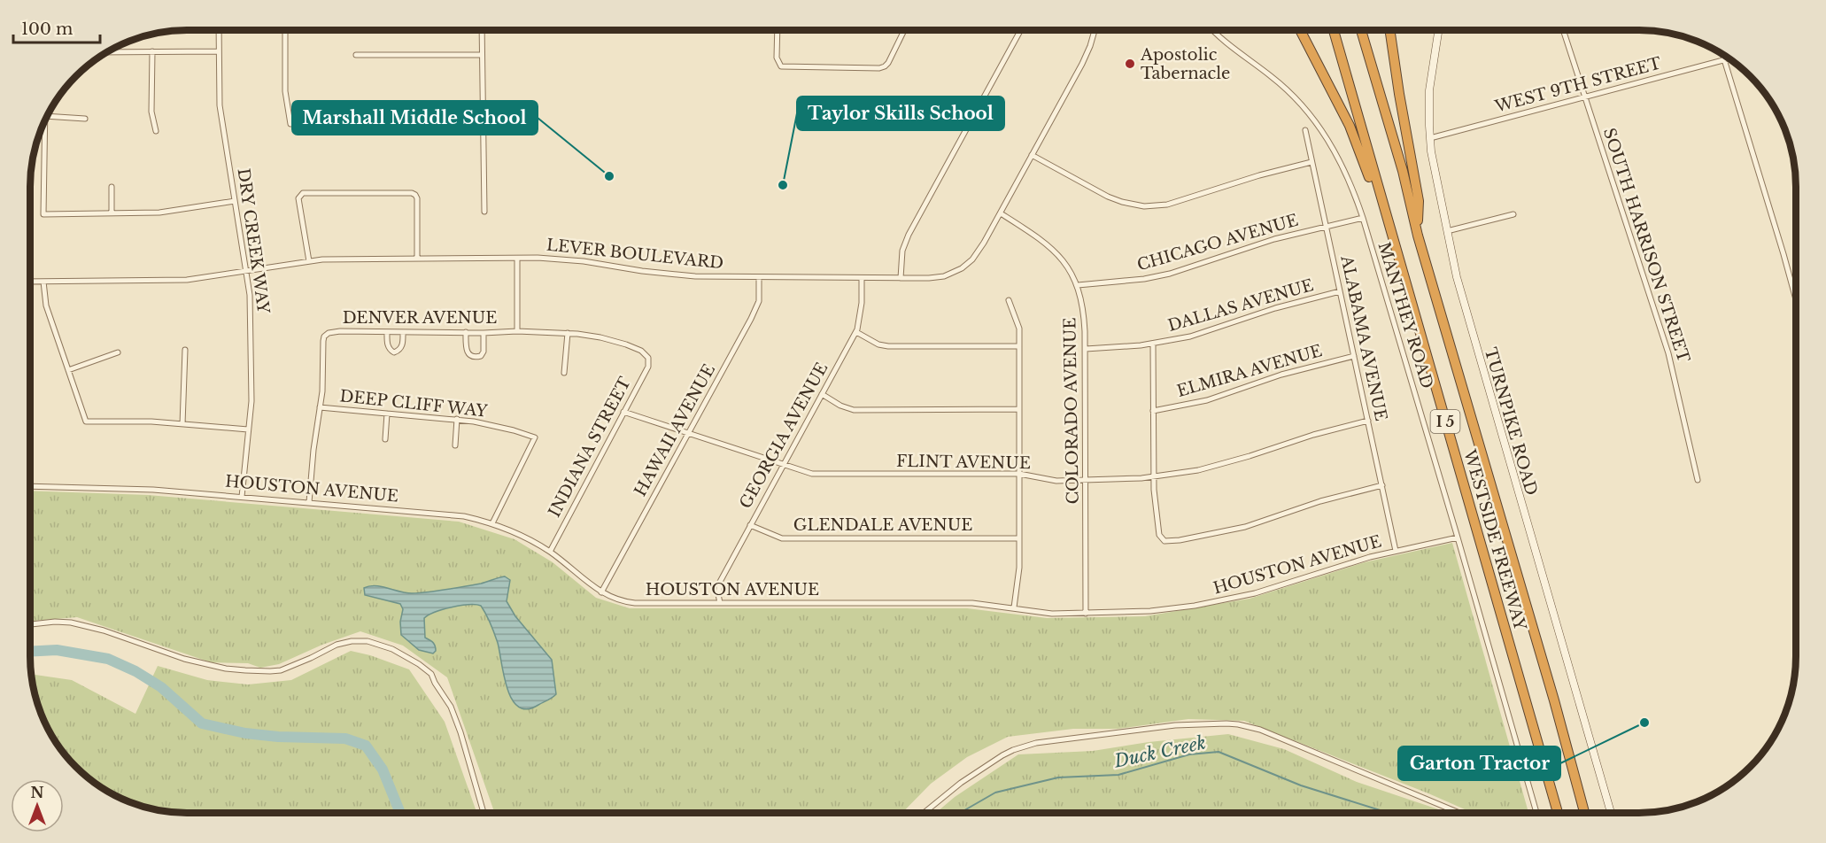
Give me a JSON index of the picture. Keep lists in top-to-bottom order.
{
  "streets": {
    "highway": ["I 5", "WESTSIDE FREEWAY"],
    "street": [
      "WEST 9TH STREET",
      "DRY CREEK WAY",
      "CHICAGO AVENUE",
      "SOUTH HARRISON STREET",
      "LEVER BOULEVARD",
      "DALLAS AVENUE",
      "MANTHEY ROAD",
      "DENVER AVENUE",
      "ALABAMA AVENUE",
      "ELMIRA AVENUE",
      "DEEP CLIFF WAY",
      "COLORADO AVENUE",
      "TURNPIKE ROAD",
      "HAWAII AVENUE",
      "GEORGIA AVENUE",
      "INDIANA STREET",
      "FLINT AVENUE",
      "HOUSTON AVENUE",
      "GLENDALE AVENUE"
    ]
  },
  "crossings": [
    ["WEST 9TH STREET", "SOUTH HARRISON STREET"],
    ["WEST 9TH STREET", "TURNPIKE ROAD"],
    ["DRY CREEK WAY", "LEVER BOULEVARD"],
    ["DRY CREEK WAY", "HOUSTON AVENUE"],
    ["CHICAGO AVENUE", "MANTHEY ROAD"],
    ["CHICAGO AVENUE", "ALABAMA AVENUE"],
    ["CHICAGO AVENUE", "COLORADO AVENUE"],
    ["LEVER BOULEVARD", "COLORADO AVENUE"],
    ["LEVER BOULEVARD", "HAWAII AVENUE"],
    ["LEVER BOULEVARD", "GEORGIA AVENUE"],
    ["DALLAS AVENUE", "ALABAMA AVENUE"],
    ["DALLAS AVENUE", "COLORADO AVENUE"],
    ["MANTHEY ROAD", "HOUSTON AVENUE"],
    ["DENVER AVENUE", "DEEP CLIFF WAY"],
    ["DENVER AVENUE", "INDIANA STREET"],
    ["DENVER AVENUE", "HOUSTON AVENUE"],
    ["ALABAMA AVENUE", "ELMIRA AVENUE"],
    ["ALABAMA AVENUE", "FLINT AVENUE"],
    ["ALABAMA AVENUE", "HOUSTON AVENUE"],
    ["DEEP CLIFF WAY", "HOUSTON AVENUE"],
    ["COLORADO AVENUE", "FLINT AVENUE"],
    ["COLORADO AVENUE", "HOUSTON AVENUE"],
    ["HAWAII AVENUE", "FLINT AVENUE"],
    ["HAWAII AVENUE", "HOUSTON AVENUE"],
    ["GEORGIA AVENUE", "FLINT AVENUE"],
    ["GEORGIA AVENUE", "HOUSTON AVENUE"],
    ["GEORGIA AVENUE", "GLENDALE AVENUE"],
    ["INDIANA STREET", "FLINT AVENUE"],
    ["INDIANA STREET", "HOUSTON AVENUE"]
  ],
  "water": ["Duck Creek"],
  "places": [
    "Apostolic Tabernacle",
    "Marshall Middle School",
    "Taylor Skills School",
    "Garton Tractor"
  ],
  "scale_bar": "100 m",
  "north": "top"
}
